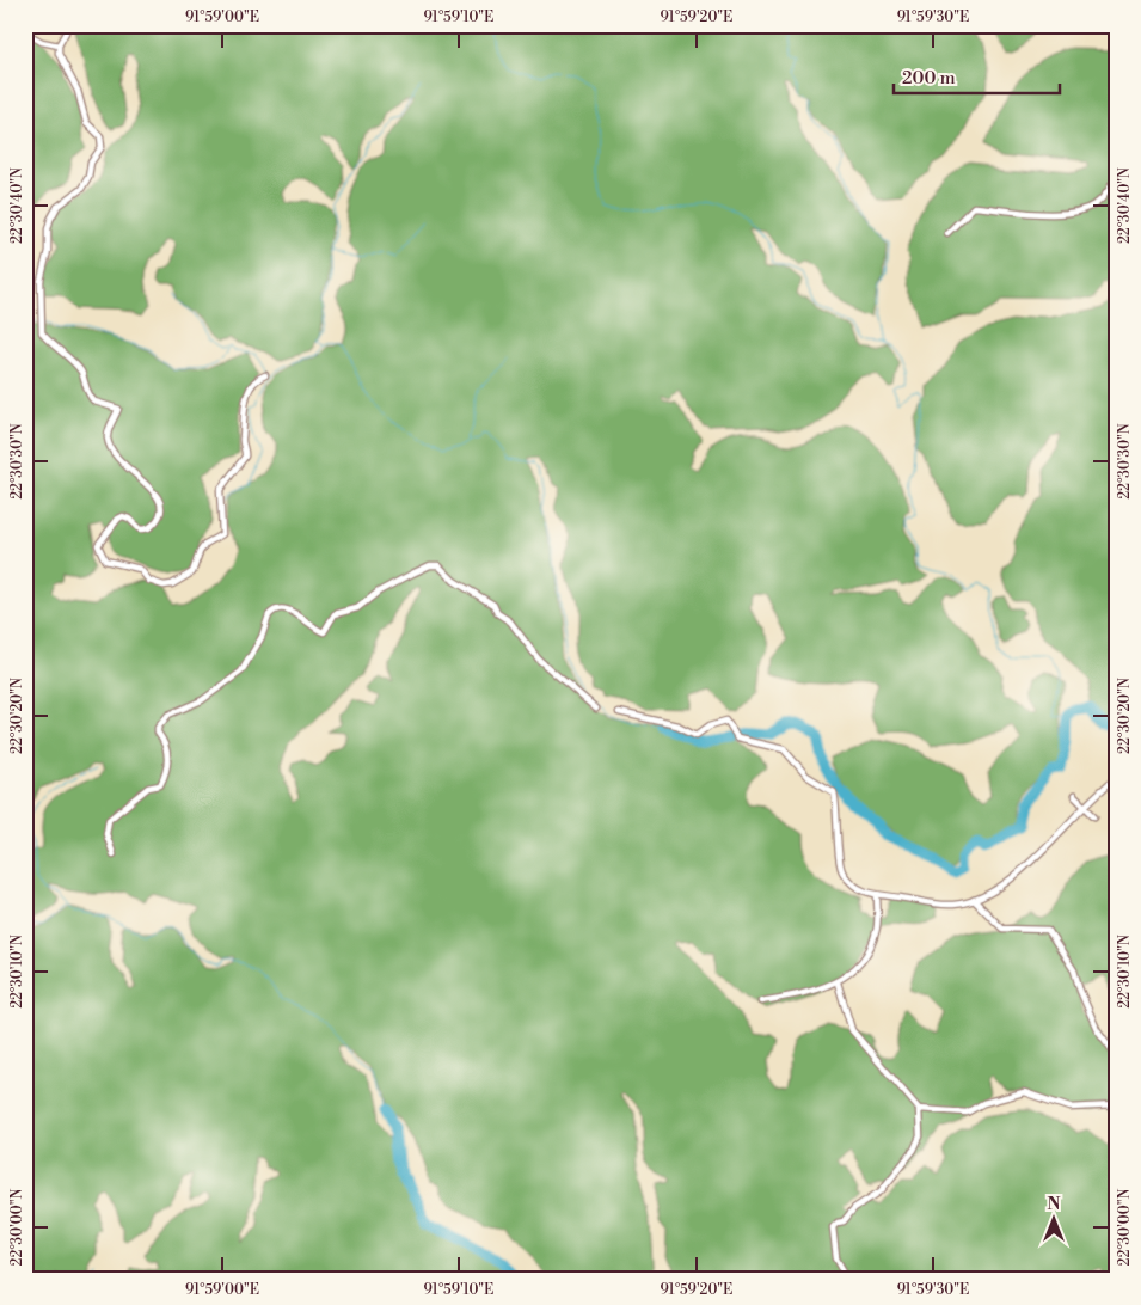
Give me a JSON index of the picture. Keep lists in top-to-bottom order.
{
  "scale_bar": "200 m",
  "north": "top",
  "coordinates": [
    "91°59'00\"E",
    "91°59'10\"E",
    "91°59'20\"E",
    "91°59'30\"E",
    "22°30'40\"N",
    "22°30'30\"N",
    "22°30'20\"N",
    "22°30'10\"N",
    "22°30'00\"N"
  ]
}
